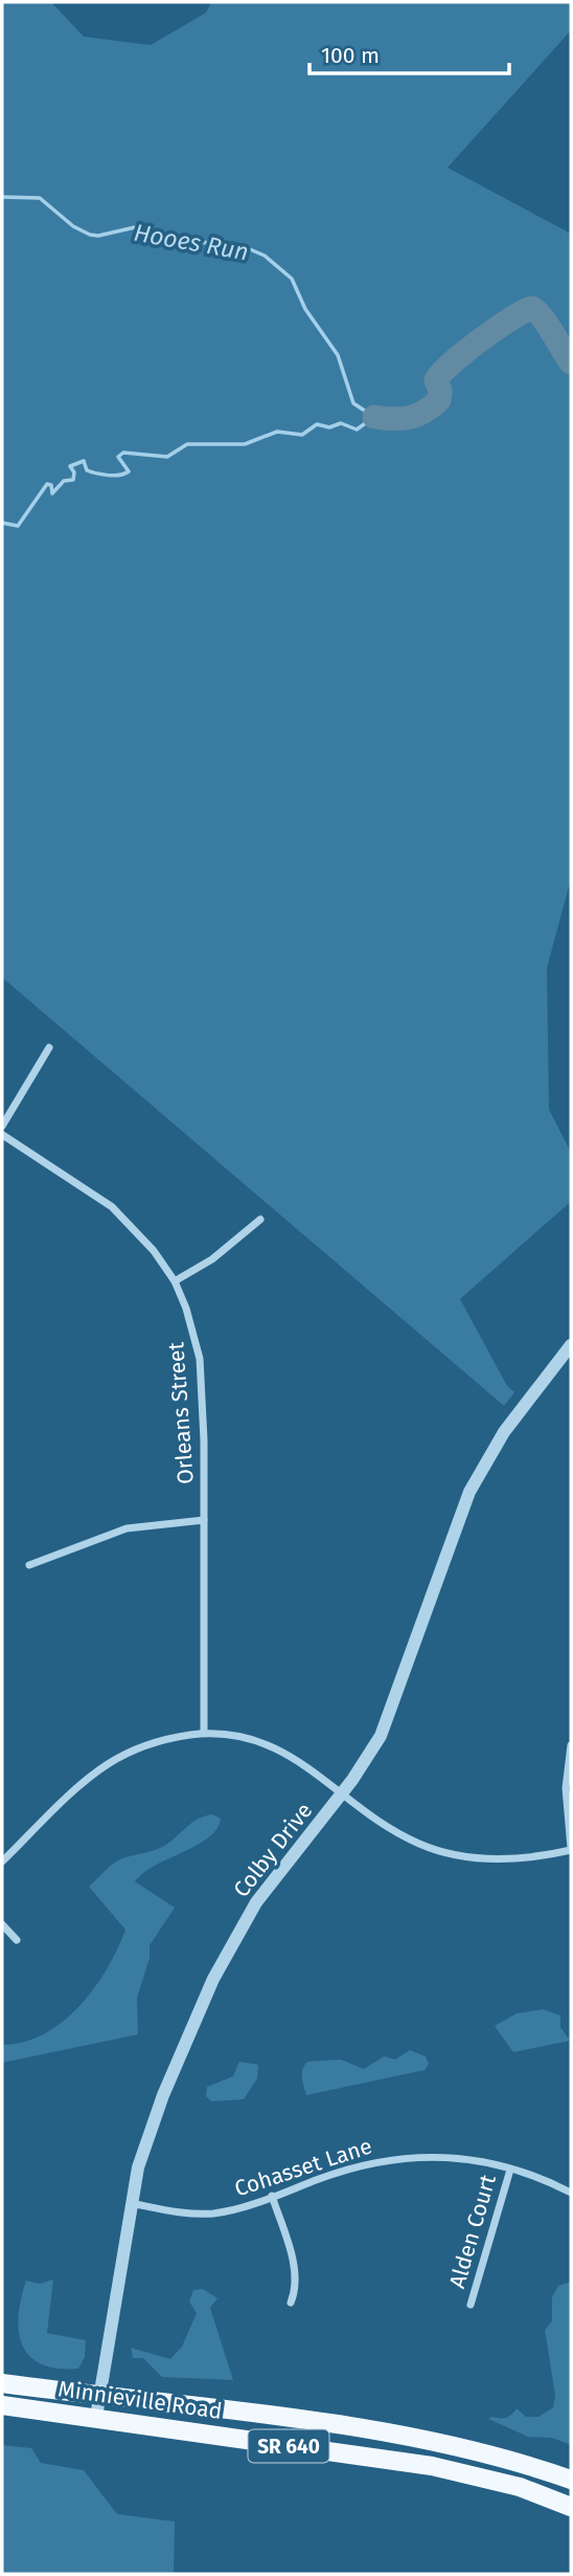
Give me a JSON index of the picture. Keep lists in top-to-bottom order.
{
  "streets": {
    "main road": ["Minnieville Road", "SR 640"],
    "street": [
      "Orleans Street",
      "Colby Drive",
      "Cohasset Lane",
      "Alden Court"
    ]
  },
  "crossings": [
    ["Colby Drive", "Cohasset Lane"],
    ["Colby Drive", "Minnieville Road"],
    ["Cohasset Lane", "Alden Court"]
  ],
  "water": ["Hooes Run"],
  "scale_bar": "100 m"
}
